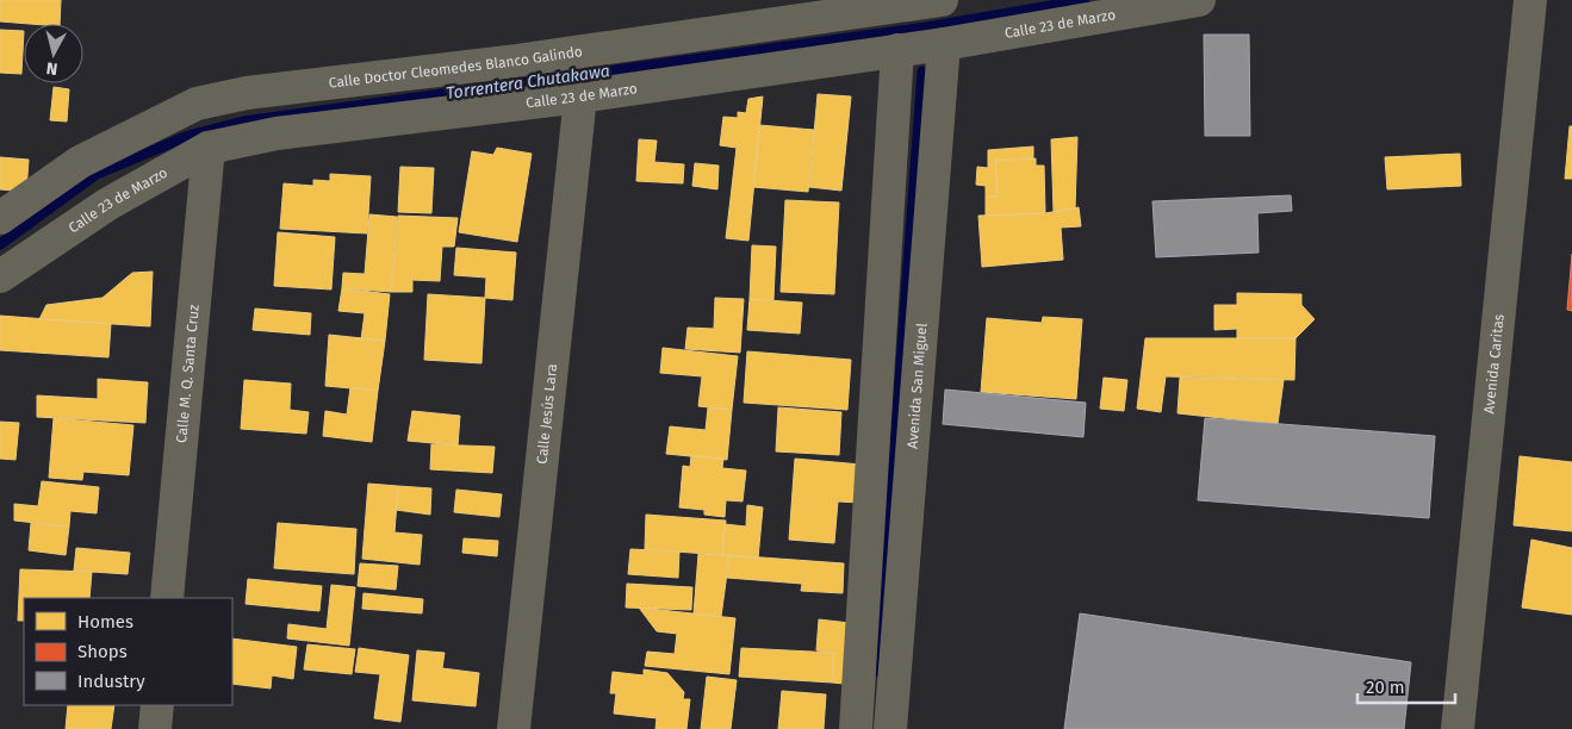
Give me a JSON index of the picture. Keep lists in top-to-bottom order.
{
  "streets": {
    "street": [
      "Calle 23 de Marzo",
      "Calle Doctor Cleomedes Blanco Galindo",
      "Avenida Caritas",
      "Calle M. Q. Santa Cruz",
      "Avenida San Miguel",
      "Calle Jesús Lara"
    ]
  },
  "crossings": [
    ["Calle 23 de Marzo", "Calle M. Q. Santa Cruz"],
    ["Calle 23 de Marzo", "Avenida San Miguel"],
    ["Calle 23 de Marzo", "Calle Jesús Lara"]
  ],
  "water": ["Torrentera Chutakawa"],
  "legend": ["Homes", "Shops", "Industry"],
  "scale_bar": "20 m",
  "north": "bottom"
}
